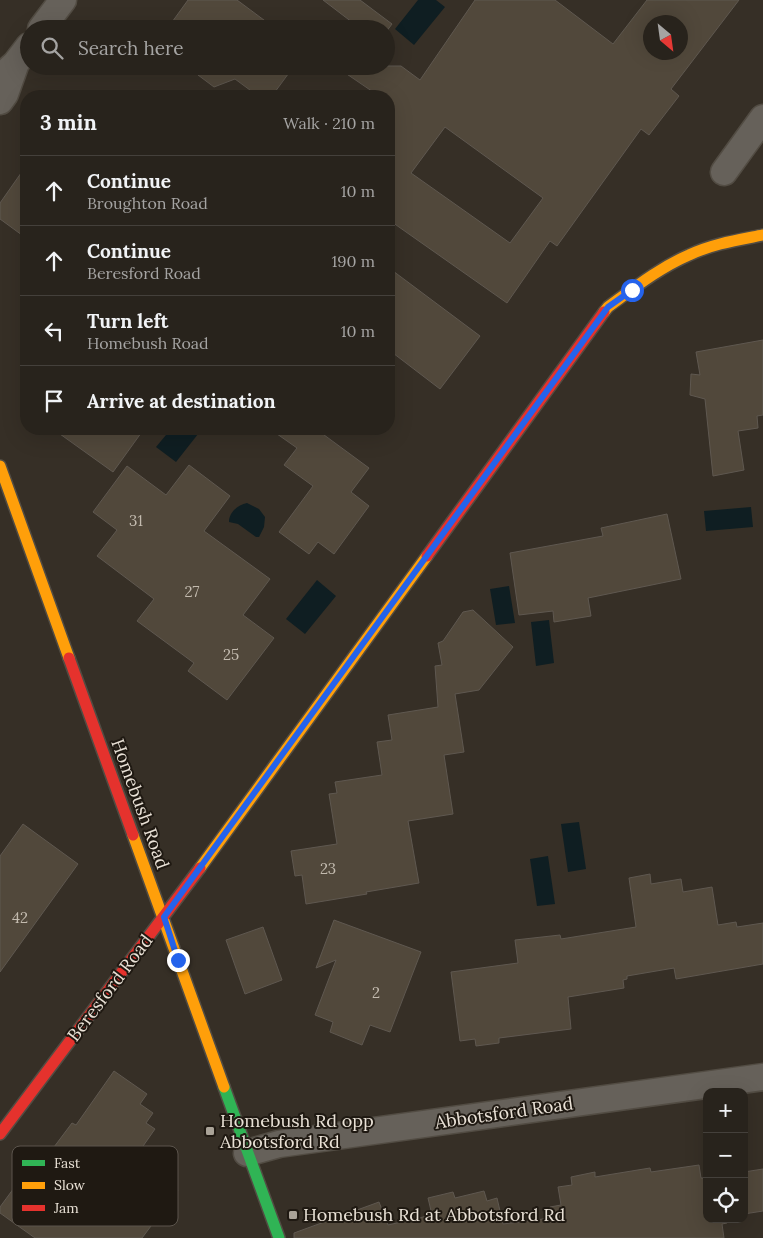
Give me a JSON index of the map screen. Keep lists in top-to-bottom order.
{
  "streets": {
    "main road": ["Homebush Road", "Beresford Road"],
    "street": ["Abbotsford Road"]
  },
  "crossings": [
    ["Homebush Road", "Beresford Road"],
    ["Homebush Road", "Abbotsford Road"]
  ],
  "places": {
    "transit": ["Homebush Rd opp Abbotsford Rd", "Homebush Rd at Abbotsford Rd"]
  },
  "house_numbers": [
    "31",
    "27",
    "25",
    "23",
    "42",
    "2"
  ],
  "legend": ["Fast", "Slow", "Jam"],
  "north": "bottom right",
  "page": {
    "search": "Search here",
    "heading": ["3 min", "Walk · 210 m"],
    "list": [
      ["Continue", "Broughton Road", "10 m"],
      ["Continue", "Beresford Road", "190 m"],
      ["Turn left", "Homebush Road", "10 m"],
      "Arrive at destination"
    ],
    "map_buttons": ["+", "−"]
  }
}
